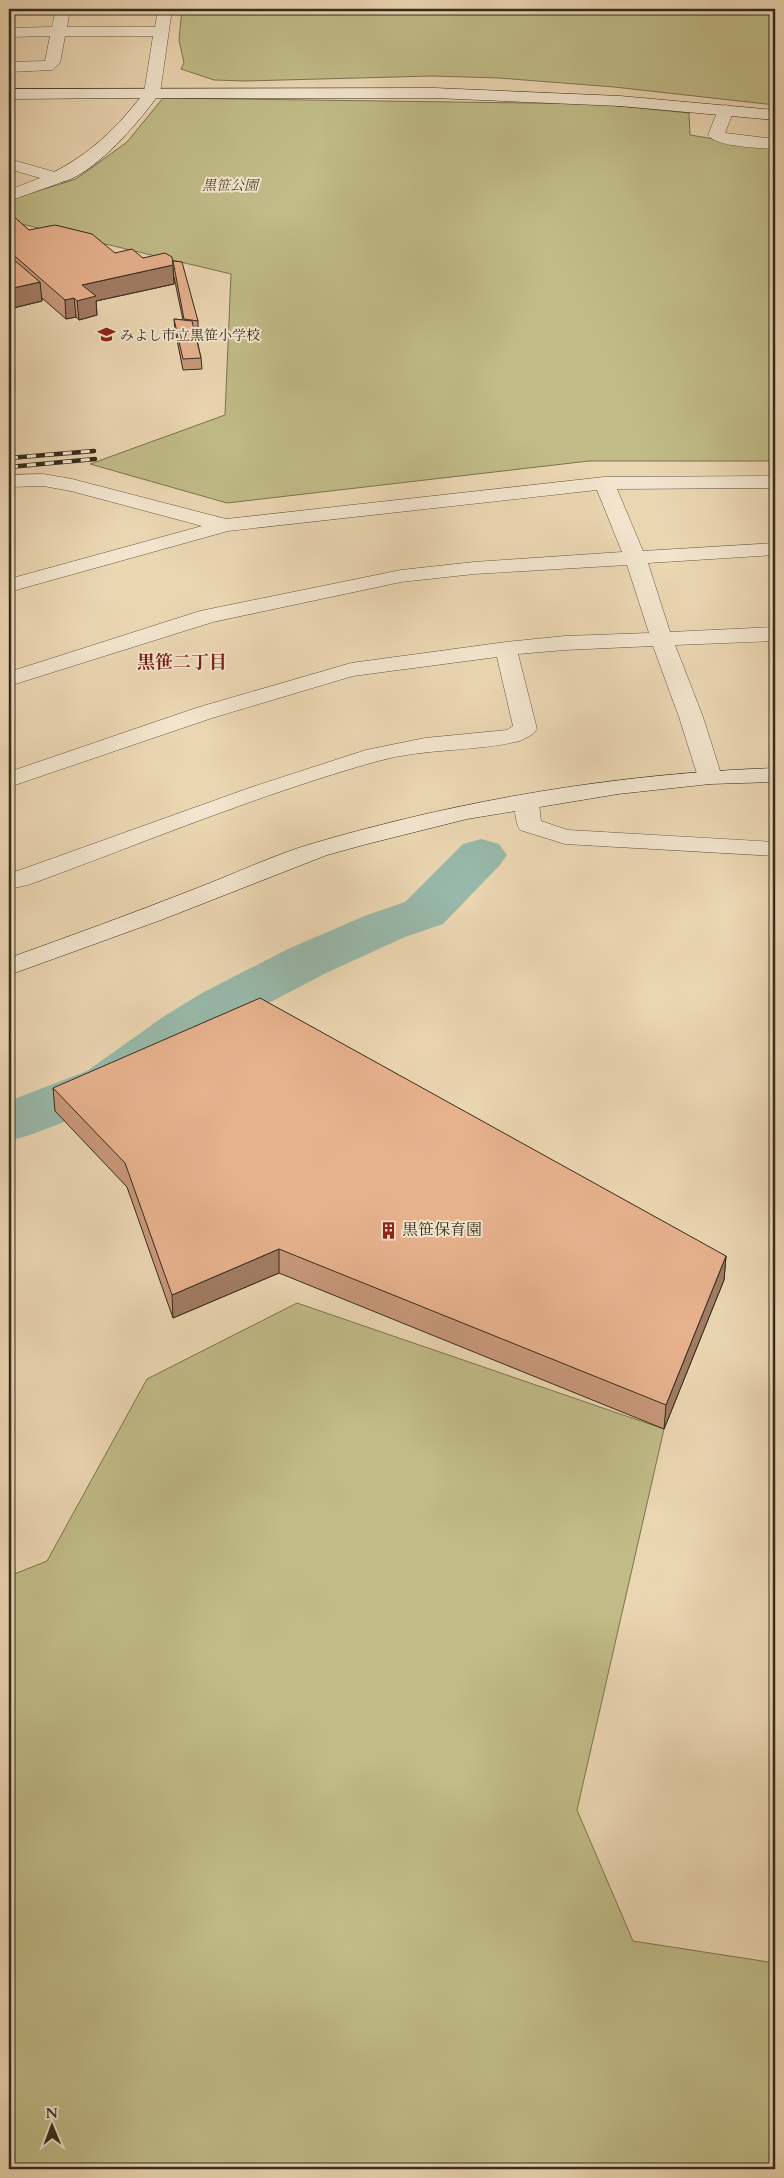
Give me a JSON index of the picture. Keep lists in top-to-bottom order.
{
  "districts": ["黒笹二丁目"],
  "parks": ["黒笹公園"],
  "places": {
    "school or university": ["みよし市立黒笹小学校"],
    "building": ["黒笹保育園"]
  },
  "north": "top"
}
